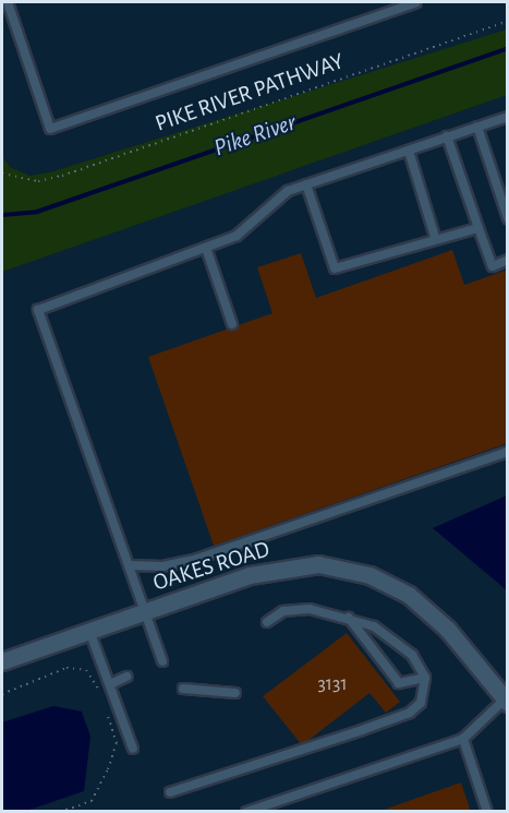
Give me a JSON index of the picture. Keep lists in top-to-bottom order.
{
  "streets": {
    "street": ["OAKES ROAD"],
    "path": ["PIKE RIVER PATHWAY"]
  },
  "water": ["Pike River"],
  "house_numbers": ["3131"]
}
